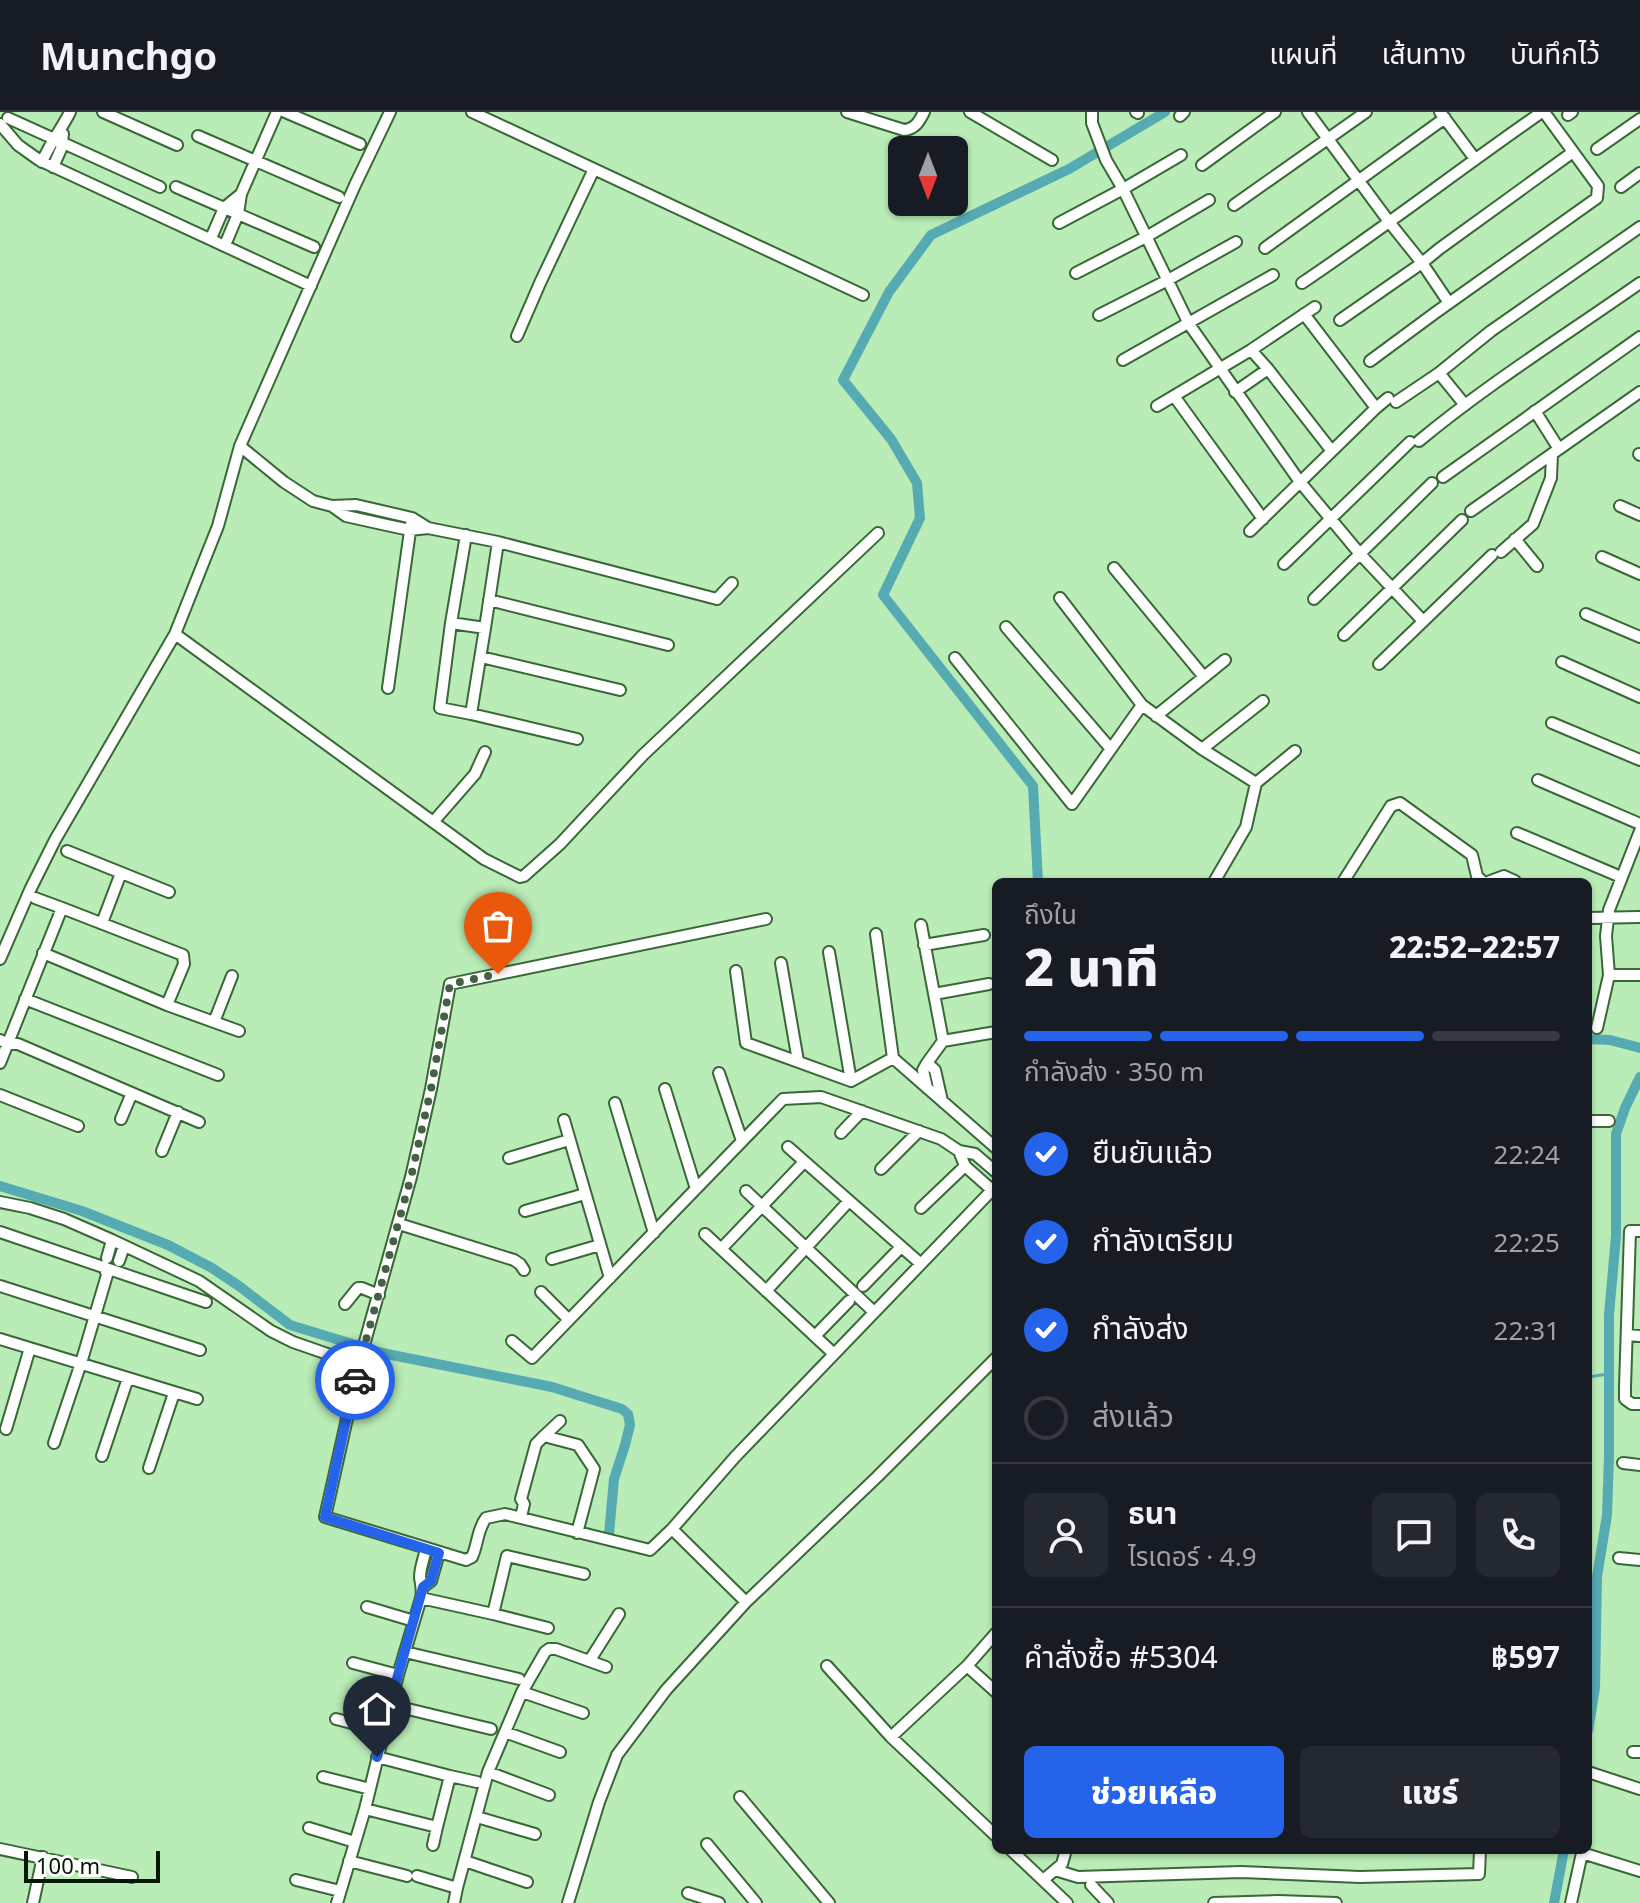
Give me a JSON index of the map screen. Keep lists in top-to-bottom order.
{
  "scale_bar": "100 m",
  "north": "bottom",
  "page": {
    "header": "Munchgo",
    "nav": ["แผนที่", "เส้นทาง", "บันทึกไว้"],
    "heading": ["2 นาที", "ถึงใน", "22:52–22:57"],
    "panel": [
      "ธนา",
      "ไรเดอร์ · 4.9",
      "คำสั่งซื้อ #5304",
      "฿597"
    ],
    "bar": "กำลังส่ง · 350 m",
    "list": [
      ["ยืนยันแล้ว", "22:24"],
      ["กำลังเตรียม", "22:25"],
      ["กำลังส่ง", "22:31"],
      "ส่งแล้ว"
    ],
    "buttons": ["ช่วยเหลือ", "แชร์"],
    "scale": "100 m"
  }
}
